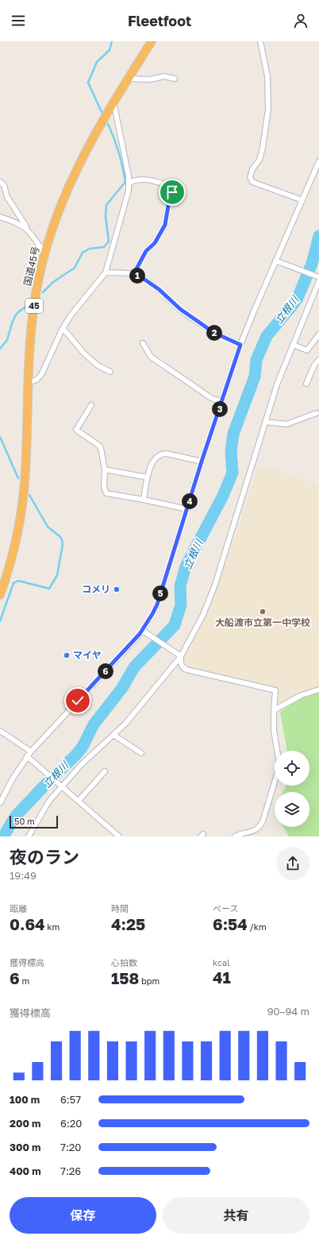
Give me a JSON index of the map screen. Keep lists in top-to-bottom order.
{
  "streets": {
    "highway": ["国道45号", "45"]
  },
  "water": ["立根川"],
  "places": ["コメリ", "大船渡市立第一中学校", "マイヤ"],
  "scale_bar": "50 m",
  "page": {
    "header": "Fleetfoot",
    "pins": [
      "1",
      "2",
      "3",
      "4",
      "5",
      "6"
    ],
    "scale": "50 m",
    "heading": ["夜のラン", "19:49"],
    "stats": [
      ["距離", "0.64 km"],
      ["時間", "4:25"],
      ["ペース", "6:54 /km"],
      ["獲得標高", "6 m"],
      ["心拍数", "158 bpm"],
      ["kcal", "41"]
    ],
    "chart": ["獲得標高", "90–94 m"],
    "list": [
      {
        "name": "100 m",
        "note": "6:57"
      },
      {
        "name": "200 m",
        "note": "6:20"
      },
      {
        "name": "300 m",
        "note": "7:20"
      },
      {
        "name": "400 m",
        "note": "7:26"
      }
    ],
    "buttons": ["保存", "共有"]
  }
}
